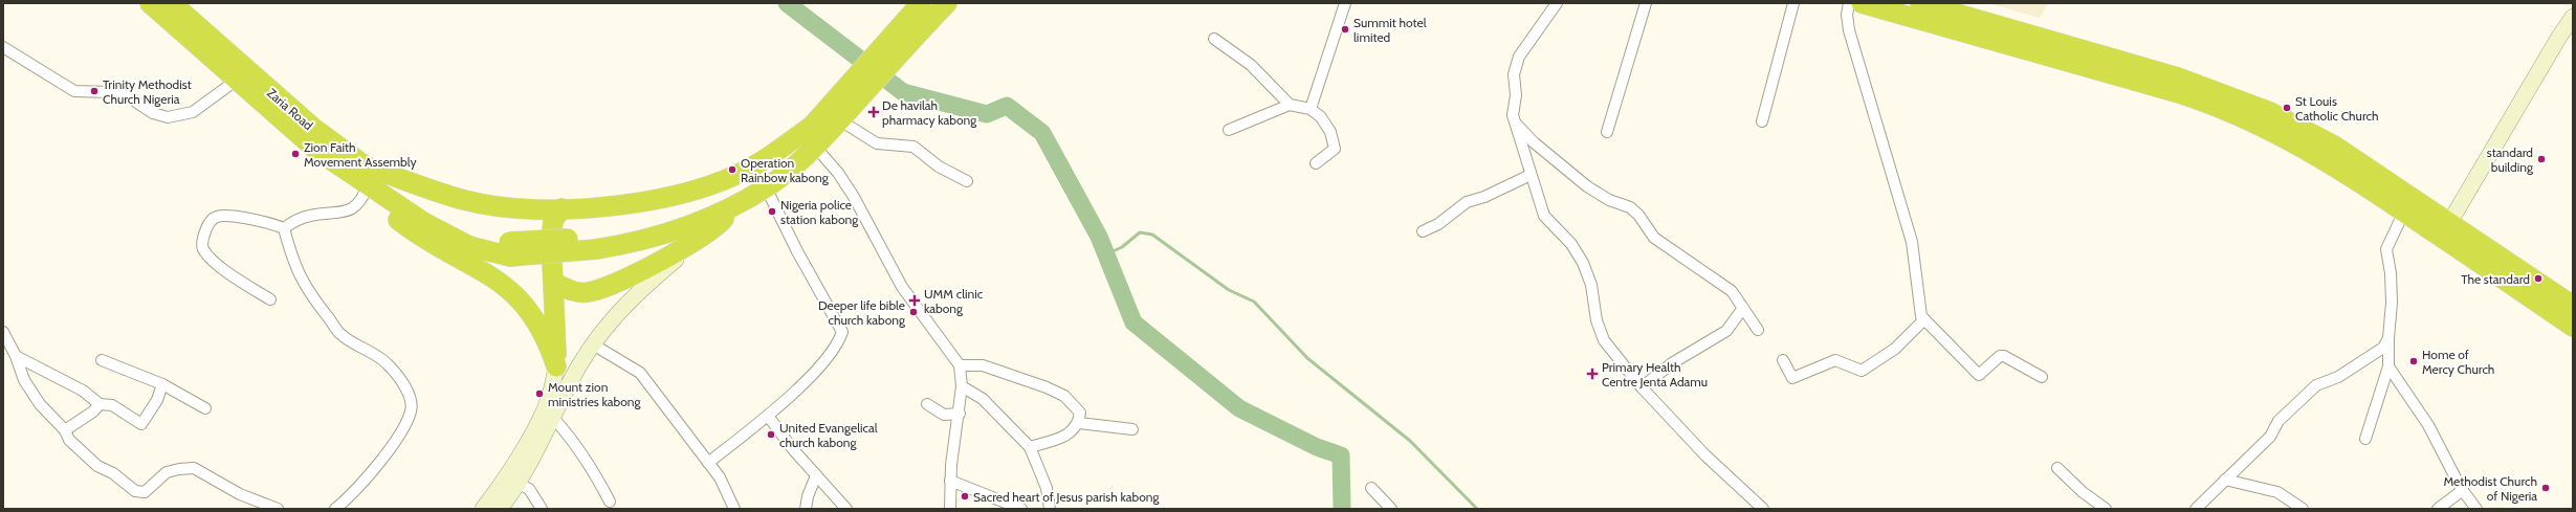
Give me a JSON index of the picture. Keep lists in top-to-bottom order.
{
  "streets": {
    "highway": ["Zaria Road"]
  },
  "places": {
    "other": [
      "Summit hotel limited",
      "Trinity Methodist Church Nigeria",
      "St Louis Catholic Church",
      "Zion Faith Movement Assembly",
      "standard building",
      "Operation Rainbow kabong",
      "Nigeria police station kabong",
      "The standard",
      "Deeper life bible church kabong",
      "Home of Mercy Church",
      "Mount zion ministries kabong",
      "United Evangelical church kabong",
      "Methodist Church of Nigeria",
      "Sacred heart of Jesus parish kabong"
    ],
    "health": ["De havilah pharmacy kabong", "UMM clinic kabong", "Primary Health Centre Jenta Adamu"]
  }
}
